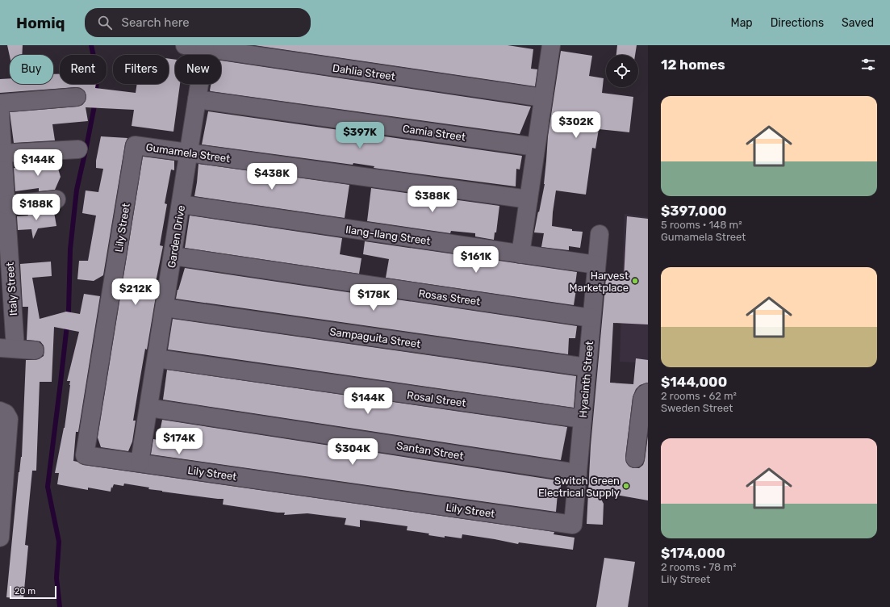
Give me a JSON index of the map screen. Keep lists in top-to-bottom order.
{
  "streets": {
    "street": [
      "Dahlia Street",
      "Camia Street",
      "Gumamela Street",
      "Lily Street",
      "Ilang-Ilang Street",
      "Garden Drive",
      "Italy Street",
      "Rosas Street",
      "Sampaguita Street",
      "Hyacinth Street",
      "Rosal Street",
      "Santan Street"
    ]
  },
  "crossings": [
    ["Dahlia Street", "Garden Drive"],
    ["Camia Street", "Garden Drive"],
    ["Gumamela Street", "Lily Street"],
    ["Gumamela Street", "Garden Drive"],
    ["Lily Street", "Garden Drive"],
    ["Lily Street", "Hyacinth Street"],
    ["Ilang-Ilang Street", "Garden Drive"],
    ["Ilang-Ilang Street", "Hyacinth Street"],
    ["Garden Drive", "Rosas Street"],
    ["Garden Drive", "Sampaguita Street"],
    ["Garden Drive", "Rosal Street"],
    ["Garden Drive", "Santan Street"],
    ["Rosas Street", "Hyacinth Street"],
    ["Sampaguita Street", "Hyacinth Street"],
    ["Hyacinth Street", "Rosal Street"],
    ["Hyacinth Street", "Santan Street"]
  ],
  "places": ["Harvest Marketplace", "Switch Green Electrical Supply"],
  "scale_bar": "20 m",
  "page": {
    "header": "Homiq",
    "search": "Search here",
    "nav": ["Map", "Directions", "Saved"],
    "heading": "12 homes",
    "chip": [
      "Buy",
      "Rent",
      "Filters",
      "New"
    ],
    "list": [
      {
        "name": "$397,000",
        "note": "5 rooms · 148 m² · Gumamela Street"
      },
      {
        "name": "$144,000",
        "note": "2 rooms · 62 m² · Sweden Street"
      },
      {
        "name": "$174,000",
        "note": "2 rooms · 78 m² · Lily Street"
      }
    ],
    "price": [
      "$302K",
      "$397K",
      "$144K",
      "$438K",
      "$388K",
      "$188K",
      "$161K",
      "$212K",
      "$178K",
      "$144K",
      "$174K",
      "$304K"
    ],
    "scale": "20 m"
  }
}
